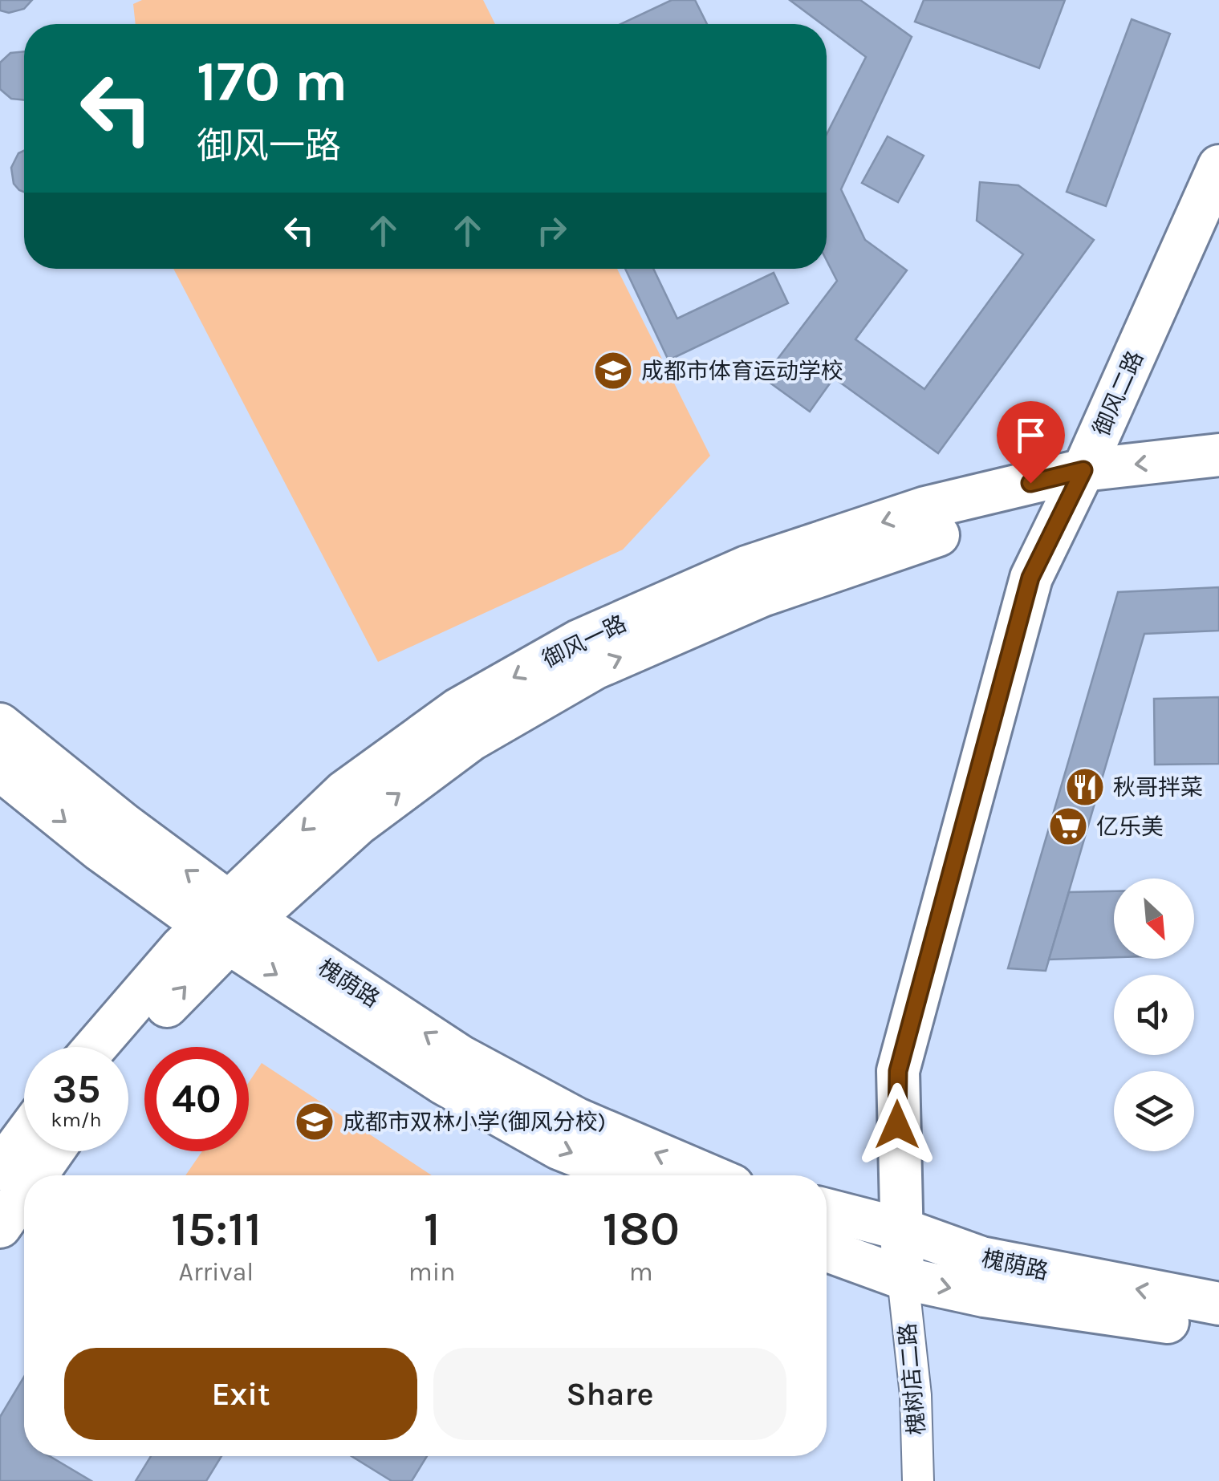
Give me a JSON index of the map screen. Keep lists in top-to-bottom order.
{
  "streets": {
    "main road": ["御风二路", "御风一路", "槐荫路"],
    "street": ["槐树店二路"]
  },
  "crossings": [
    ["御风二路", "御风一路"],
    ["御风二路", "槐荫路"],
    ["御风二路", "槐树店二路"],
    ["御风一路", "槐荫路"],
    ["槐荫路", "槐树店二路"]
  ],
  "places": {
    "school or university": ["成都市体育运动学校", "成都市双林小学(御风分校)"],
    "restaurant": ["秋哥拌菜"],
    "supermarket": ["亿乐美"]
  },
  "north": "bottom right",
  "page": {
    "turn": ["170 m", "御风一路"],
    "speed": "35 km/h",
    "limit": "40",
    "eta": [
      "15:11",
      "Arrival",
      "1",
      "min",
      "180",
      "m"
    ],
    "buttons": ["Exit", "Share"]
  }
}
